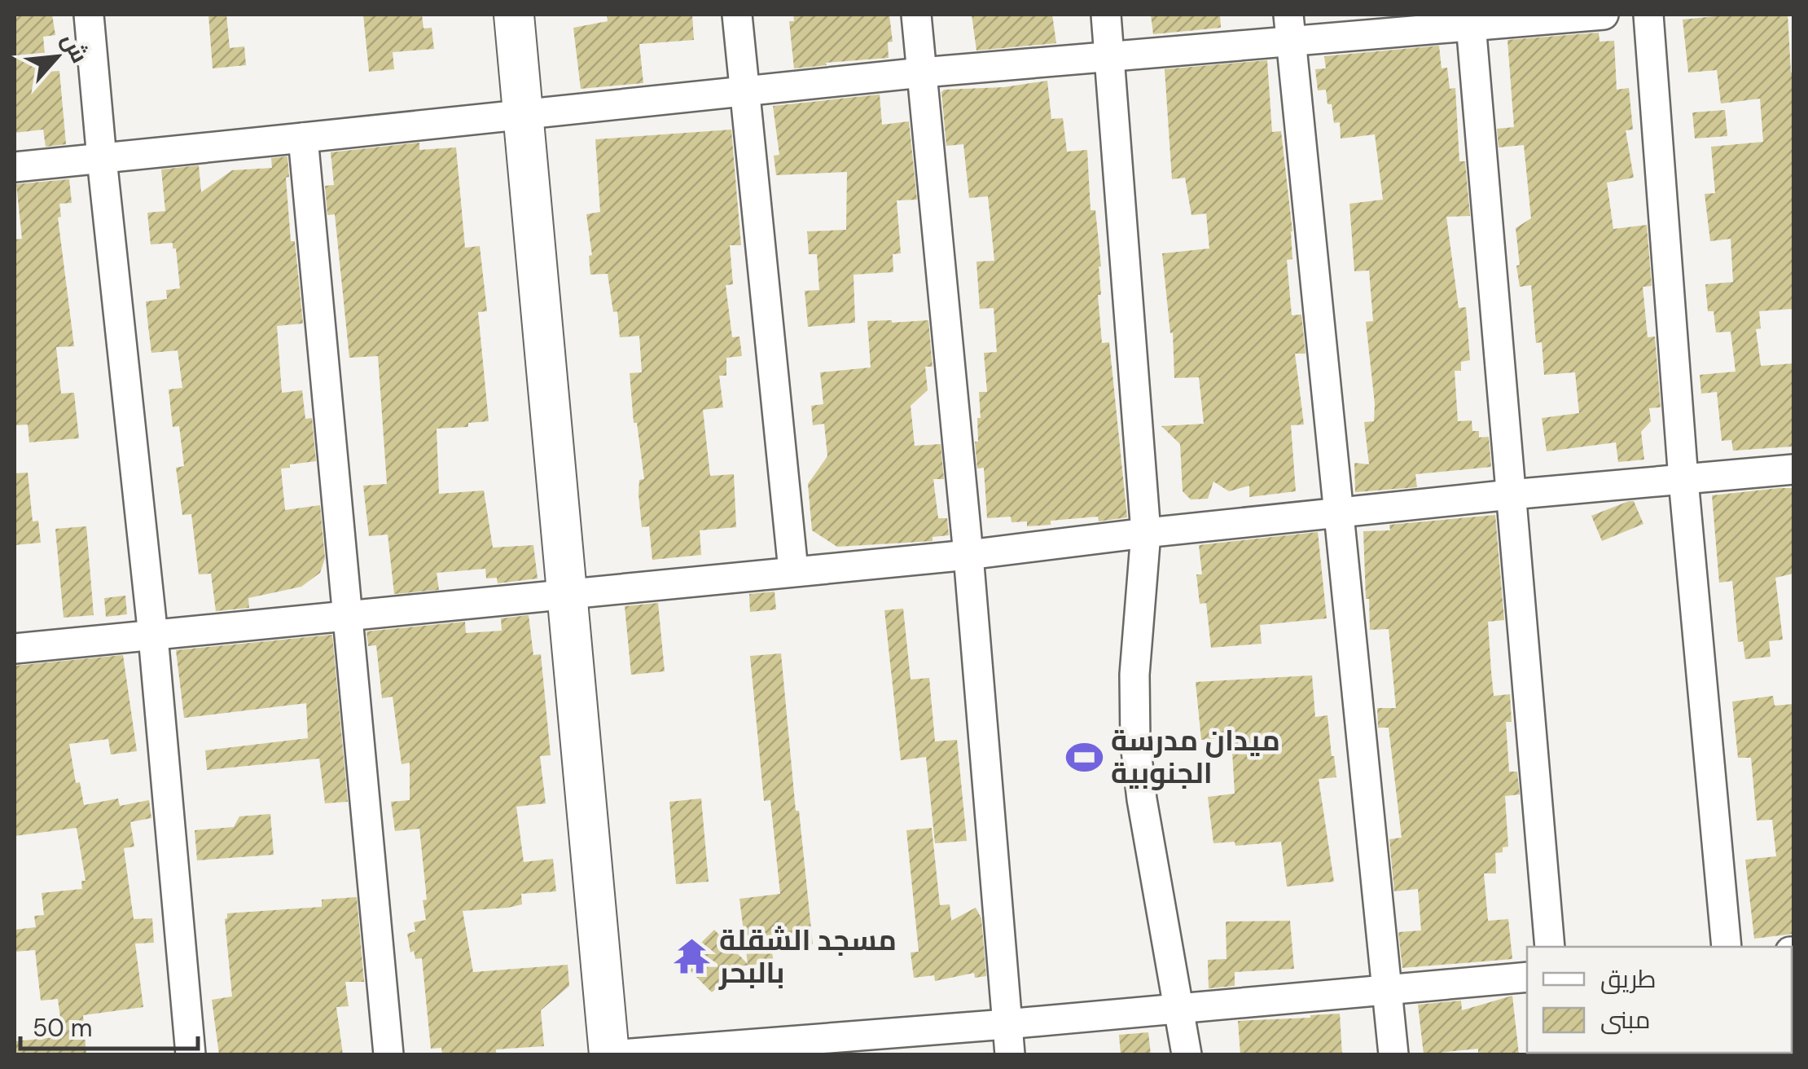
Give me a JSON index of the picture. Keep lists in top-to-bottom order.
{
  "places": {
    "sports": ["ميدان مدرسة الجنوبية"],
    "temple": ["مسجد الشقلة بالبحر"]
  },
  "legend": ["طريق", "مبنى"],
  "scale_bar": "50 m",
  "north": "top right"
}
